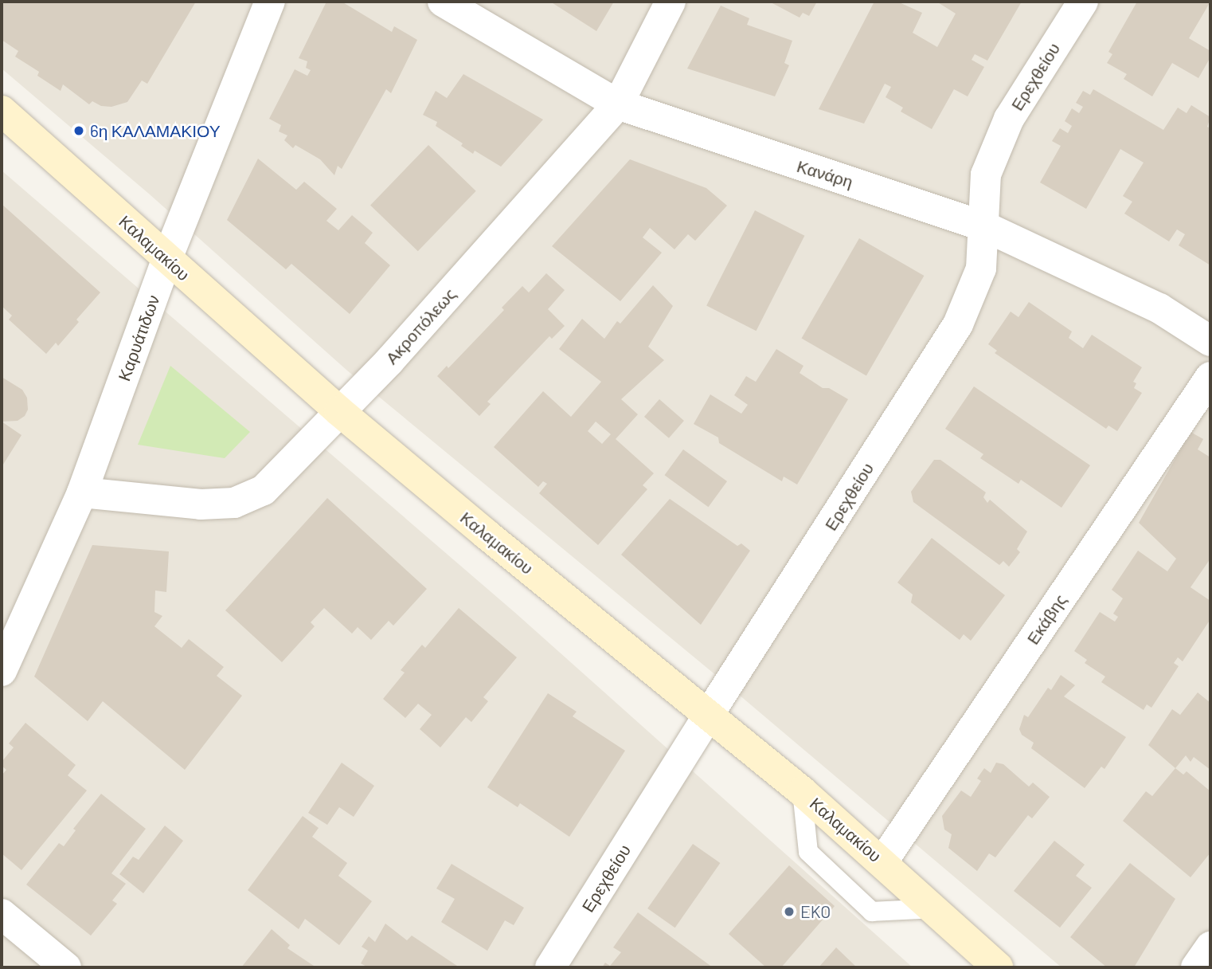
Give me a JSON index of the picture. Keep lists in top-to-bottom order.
{
  "streets": {
    "main road": ["Καλαμακίου"],
    "street": [
      "Ερεχθείου",
      "Κανάρη",
      "Ακροπόλεως",
      "Καρυάτιδων",
      "Εκάβης"
    ]
  },
  "crossings": [
    ["Ερεχθείου", "Κανάρη"],
    ["Ερεχθείου", "Καλαμακίου"],
    ["Κανάρη", "Ακροπόλεως"],
    ["Καλαμακίου", "Ακροπόλεως"],
    ["Καλαμακίου", "Καρυάτιδων"],
    ["Καλαμακίου", "Εκάβης"],
    ["Ακροπόλεως", "Καρυάτιδων"]
  ],
  "places": ["6η ΚΑΛΑΜΑΚΙΟΥ", "EKO"]
}
